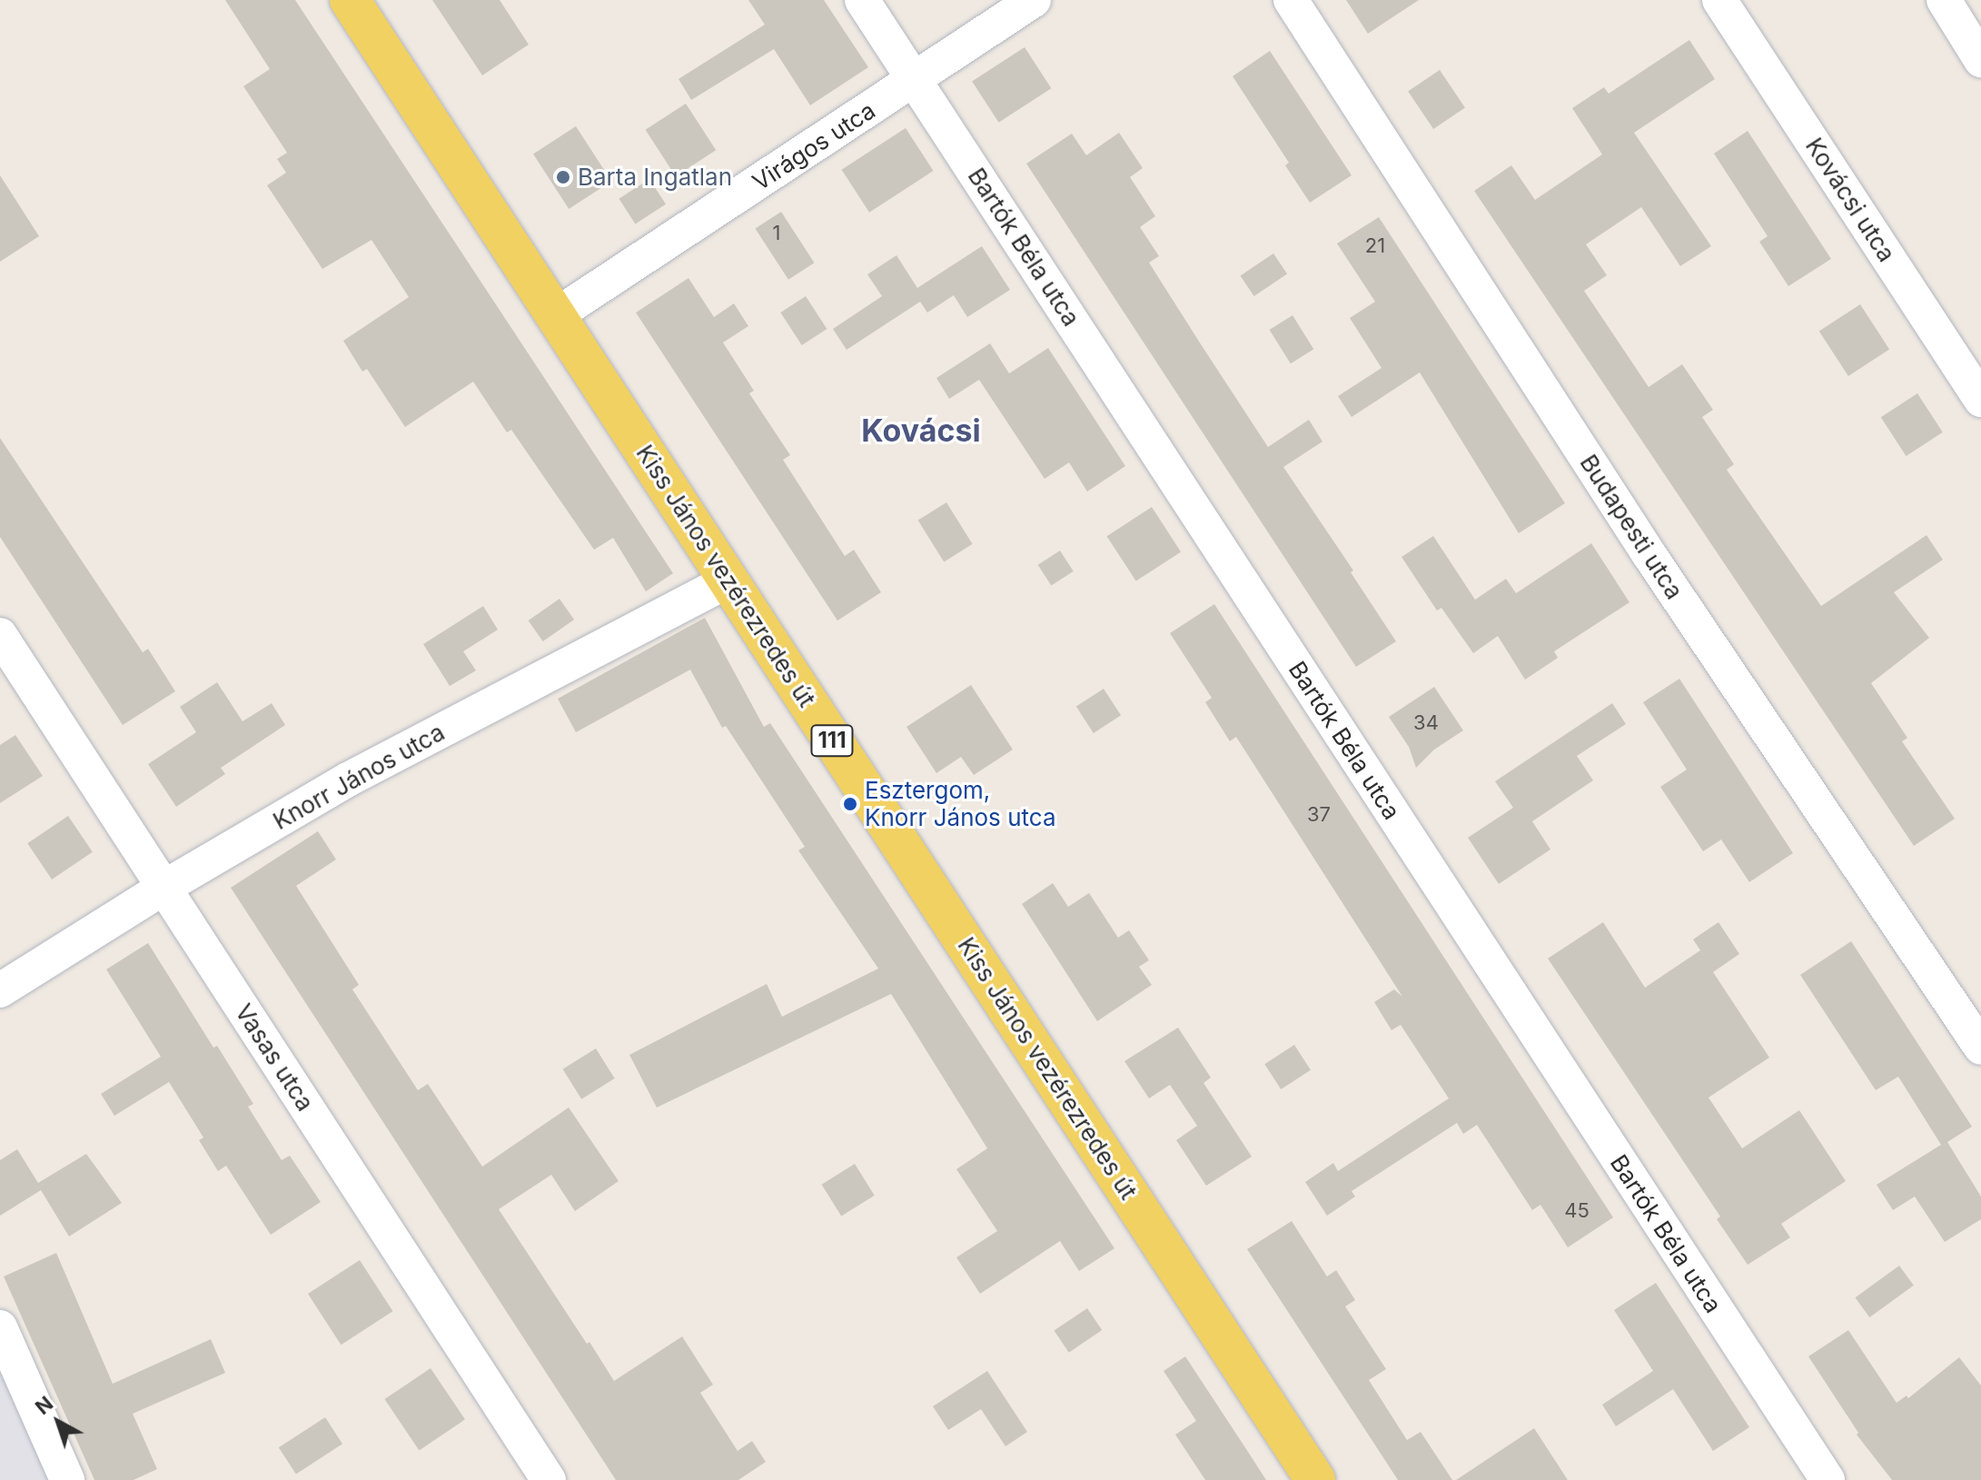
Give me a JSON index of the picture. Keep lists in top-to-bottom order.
{
  "streets": {
    "main road": ["Kiss János vezérezredes út", "111"],
    "street": [
      "Virágos utca",
      "Kovácsi utca",
      "Bartók Béla utca",
      "Budapesti utca",
      "Knorr János utca",
      "Vasas utca"
    ]
  },
  "crossings": [
    ["Virágos utca", "Bartók Béla utca"],
    ["Virágos utca", "Kiss János vezérezredes út"],
    ["Kiss János vezérezredes út", "Knorr János utca"],
    ["Knorr János utca", "Vasas utca"]
  ],
  "districts": ["Kovácsi"],
  "places": ["Barta Ingatlan", "Esztergom, Knorr János utca"],
  "house_numbers": [
    "1",
    "21",
    "34",
    "37",
    "45"
  ],
  "north": "top left"
}
